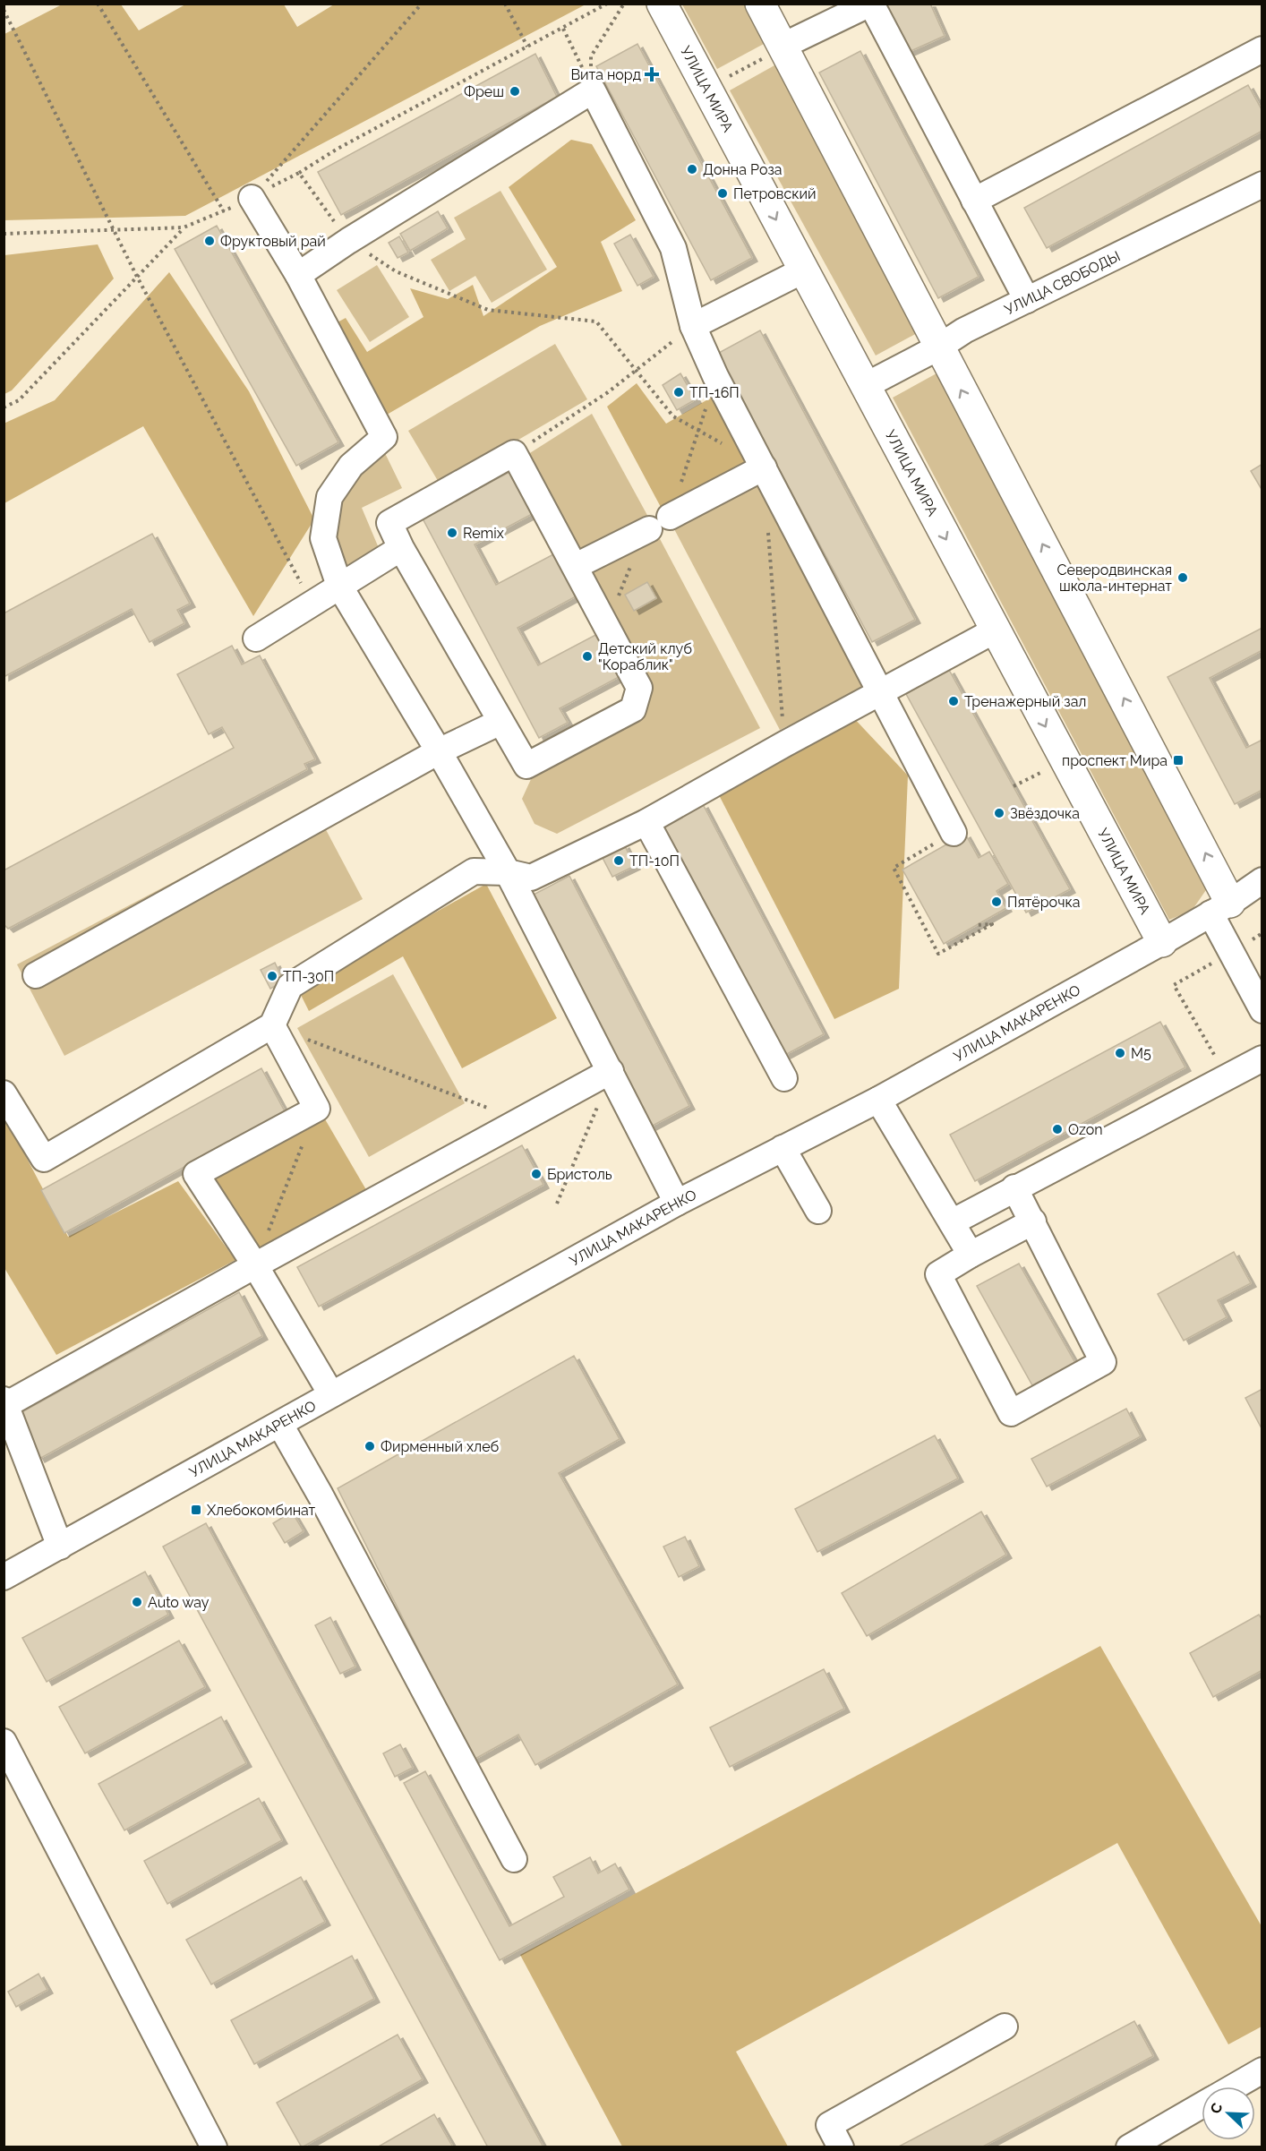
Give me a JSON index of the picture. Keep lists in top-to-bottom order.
{
  "streets": {
    "main road": ["УЛИЦА МИРА"],
    "street": ["УЛИЦА СВОБОДЫ", "УЛИЦА МАКАРЕНКО"]
  },
  "crossings": [
    ["УЛИЦА МИРА", "УЛИЦА СВОБОДЫ"],
    ["УЛИЦА МИРА", "УЛИЦА МАКАРЕНКО"]
  ],
  "places": {
    "health": ["Вита норд"],
    "other": [
      "Фреш",
      "Донна Роза",
      "Петровский",
      "Фруктовый рай",
      "ТП-16П",
      "Remix",
      "Северодвинская школа-интернат",
      "Детский клуб \"Кораблик\"",
      "Тренажерный зал",
      "Звёздочка",
      "ТП-10П",
      "Пятёрочка",
      "ТП-30П",
      "М5",
      "Ozon",
      "Бристоль",
      "Фирменный хлеб",
      "Auto way"
    ],
    "transit": ["проспект Мира", "Хлебокомбинат"]
  },
  "north": "top left"
}
